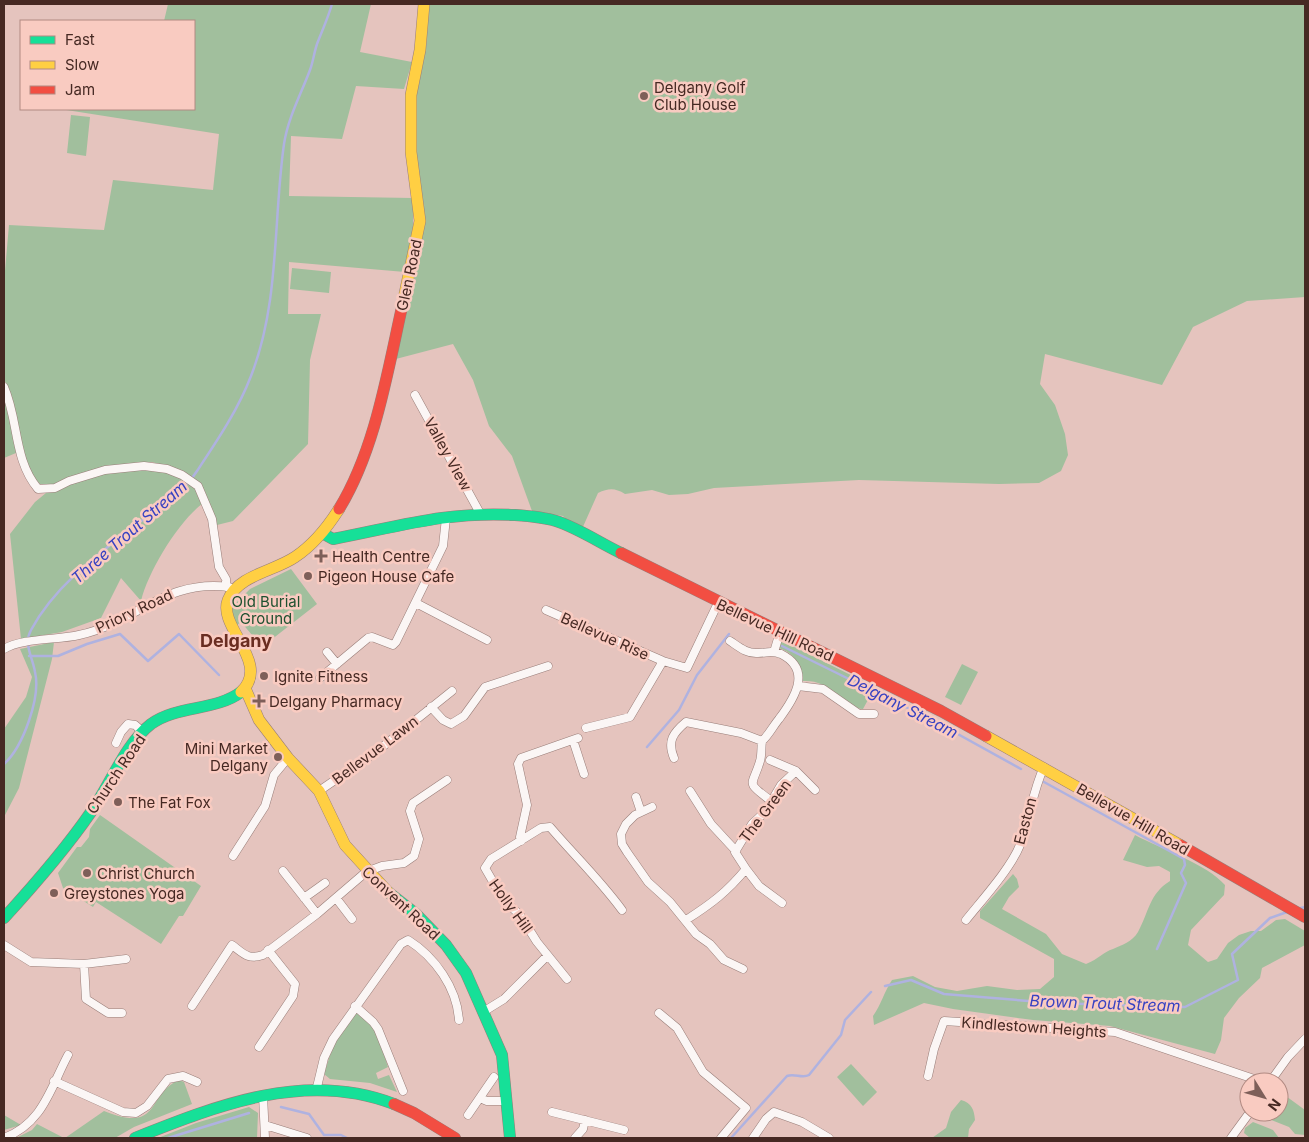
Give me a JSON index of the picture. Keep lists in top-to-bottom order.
{
  "streets": {
    "street": [
      "Glen Road",
      "Valley View",
      "Priory Road",
      "Bellevue Hill Road",
      "Bellevue Rise",
      "Bellevue Lawn",
      "Church Road",
      "The Green",
      "Easton",
      "Convent Road",
      "Holly Hill",
      "Kindlestown Heights"
    ]
  },
  "crossings": [
    ["Glen Road", "Priory Road"],
    ["Glen Road", "Bellevue Hill Road"],
    ["Valley View", "Bellevue Hill Road"],
    ["Bellevue Hill Road", "Bellevue Rise"],
    ["Bellevue Hill Road", "Easton"],
    ["Bellevue Lawn", "Convent Road"],
    ["Church Road", "Convent Road"]
  ],
  "districts": ["Delgany"],
  "water": ["Three Trout Stream", "Delgany Stream", "Brown Trout Stream"],
  "parks": ["Old Burial Ground"],
  "places": {
    "other": [
      "Delgany Golf Club House",
      "Pigeon House Cafe",
      "Ignite Fitness",
      "Mini Market Delgany",
      "The Fat Fox",
      "Christ Church",
      "Greystones Yoga"
    ],
    "health": ["Health Centre", "Delgany Pharmacy"]
  },
  "legend": ["Fast", "Slow", "Jam"],
  "north": "bottom right"
}
